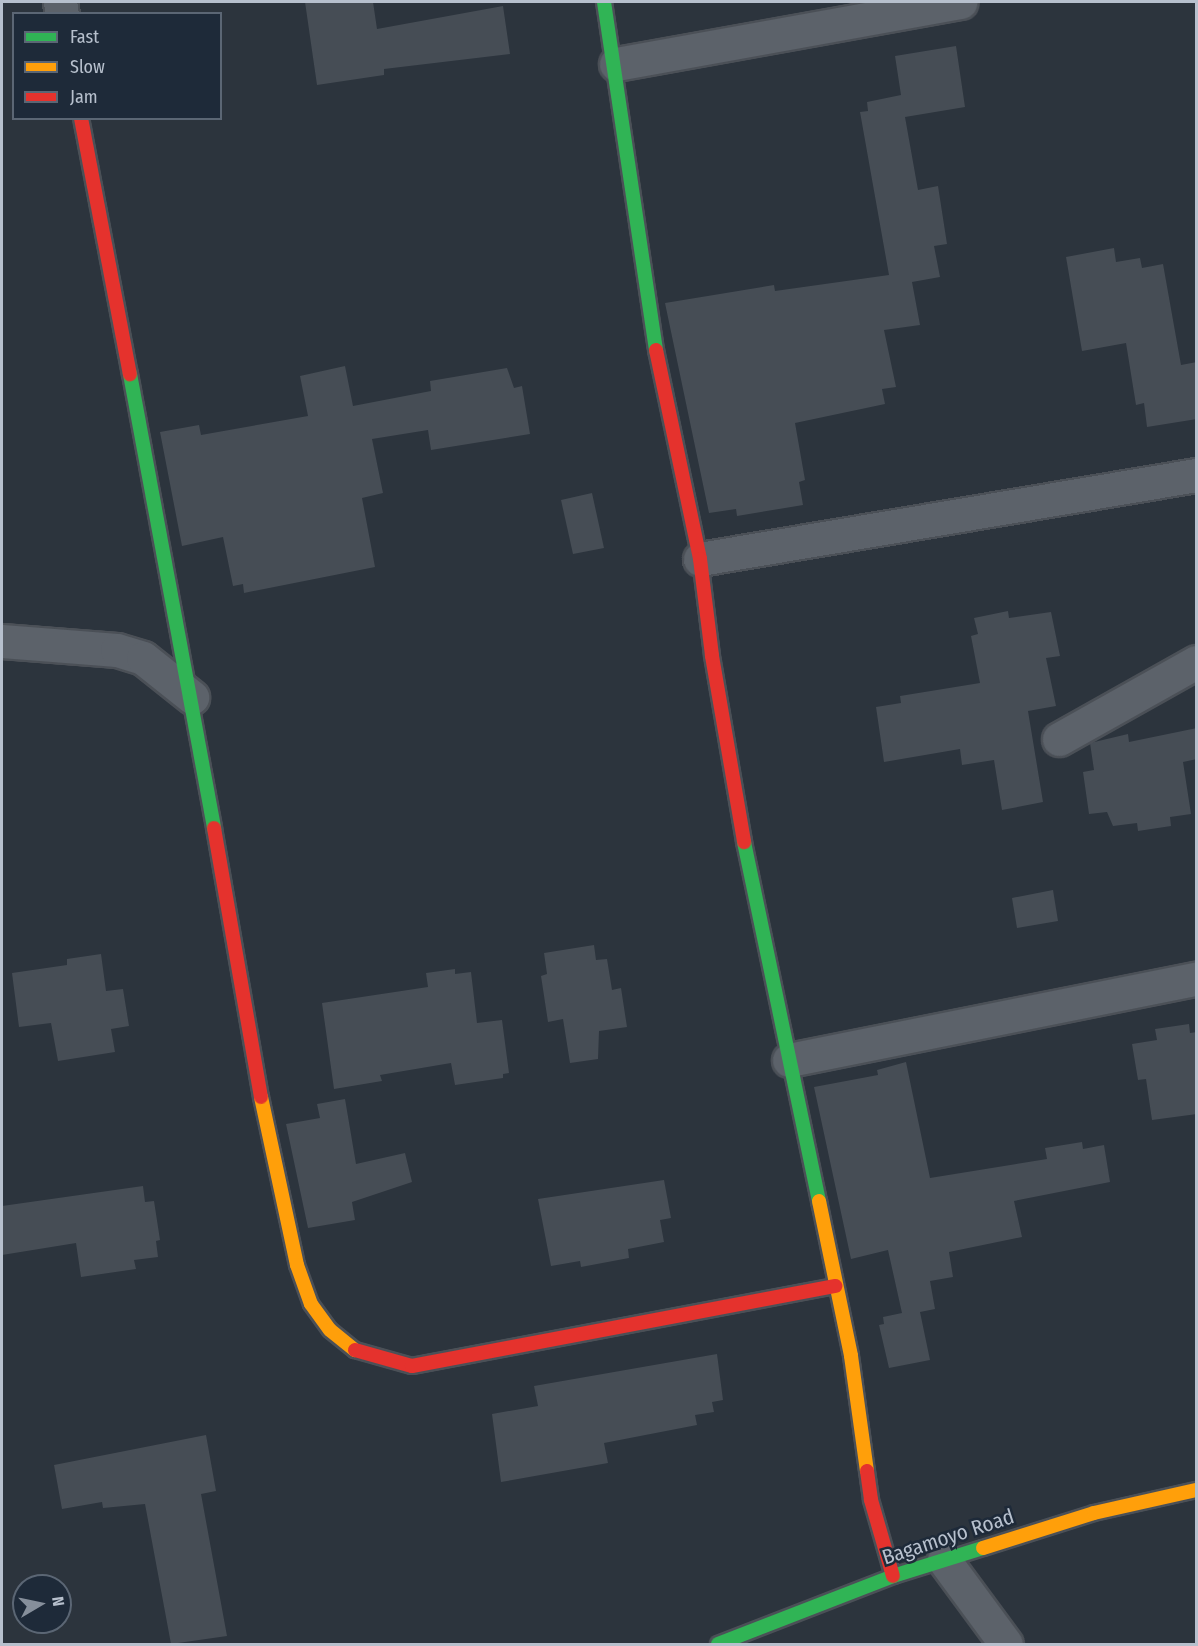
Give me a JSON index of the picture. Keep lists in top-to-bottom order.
{
  "streets": {
    "main road": ["Bagamoyo Road"]
  },
  "legend": ["Fast", "Slow", "Jam"],
  "north": "right"
}
